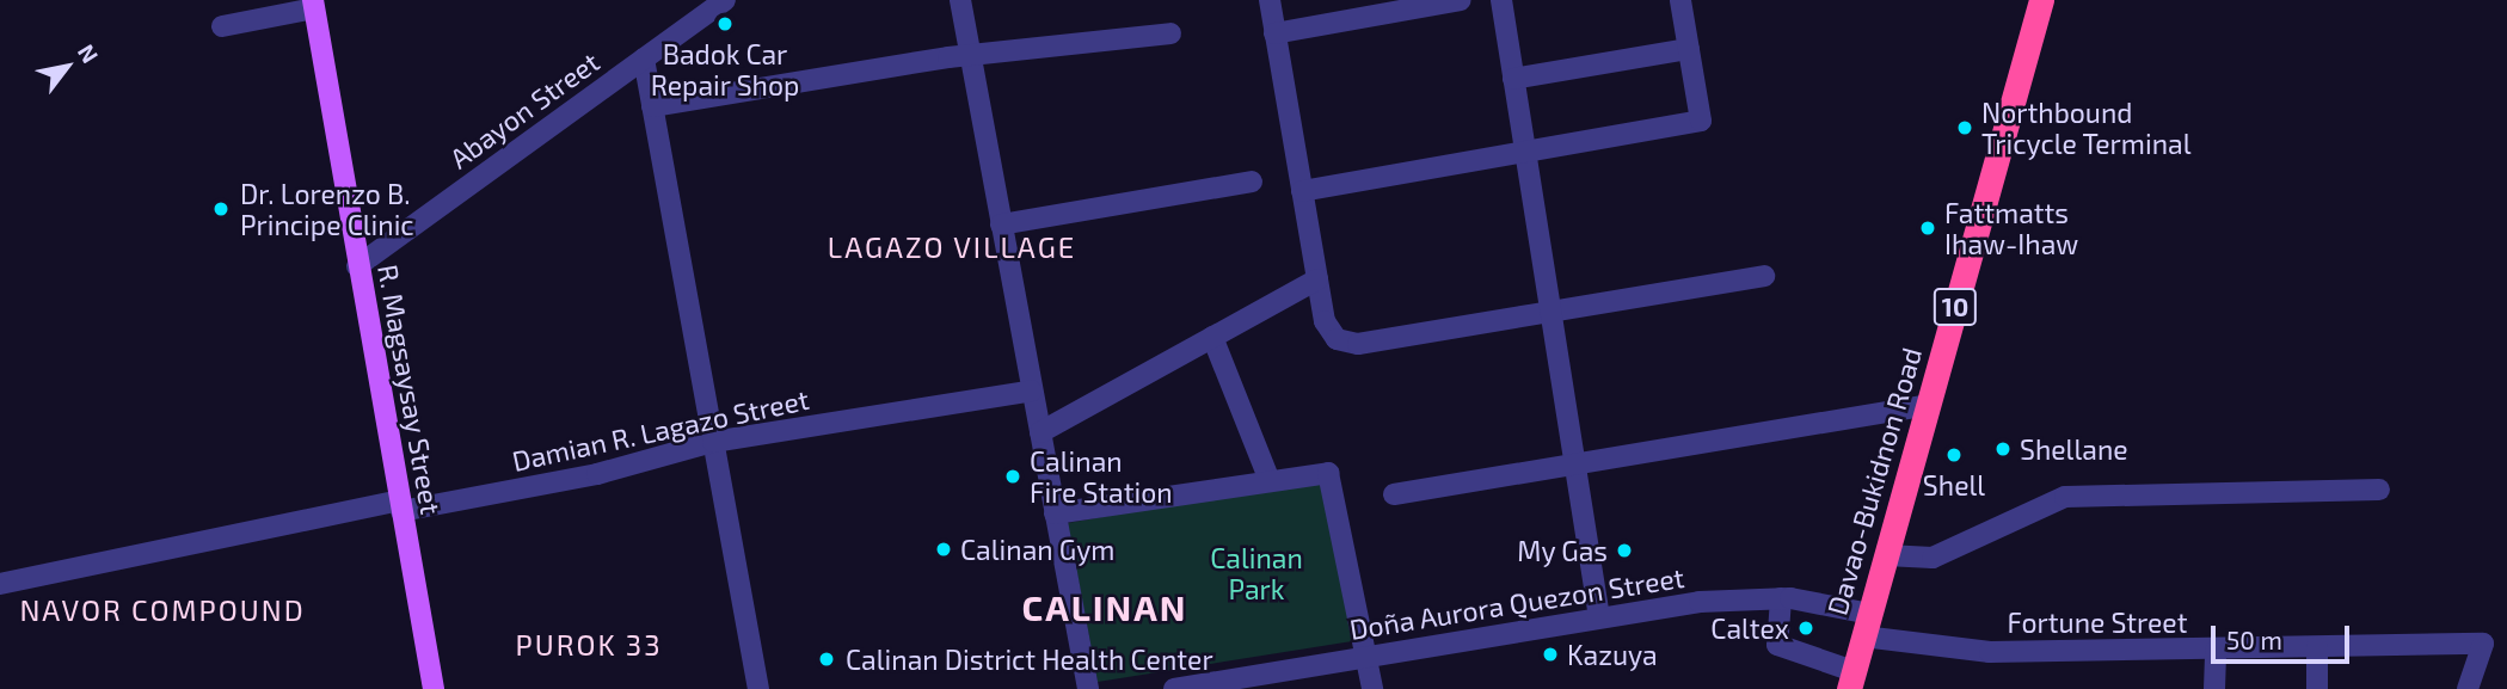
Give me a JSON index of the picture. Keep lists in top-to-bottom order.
{
  "streets": {
    "highway": ["10", "Davao-Bukidnon Road"],
    "main road": ["R. Magsaysay Street"],
    "street": [
      "Abayon Street",
      "Damian R. Lagazo Street",
      "Doña Aurora Quezon Street",
      "Fortune Street"
    ]
  },
  "crossings": [
    ["Abayon Street", "R. Magsaysay Street"],
    ["R. Magsaysay Street", "Damian R. Lagazo Street"],
    ["Davao-Bukidnon Road", "Doña Aurora Quezon Street"],
    ["Davao-Bukidnon Road", "Fortune Street"],
    ["Doña Aurora Quezon Street", "Fortune Street"]
  ],
  "districts": [
    "LAGAZO VILLAGE",
    "CALINAN",
    "NAVOR COMPOUND",
    "PUROK 33"
  ],
  "parks": ["Calinan Park"],
  "places": [
    "Badok Car Repair Shop",
    "Northbound Tricycle Terminal",
    "Dr. Lorenzo B. Principe Clinic",
    "Fattmatts Ihaw-Ihaw",
    "Shellane",
    "Shell",
    "Calinan Fire Station",
    "Calinan Gym",
    "My Gas",
    "Caltex",
    "Kazuya",
    "Calinan District Health Center"
  ],
  "scale_bar": "50 m",
  "north": "top right"
}
